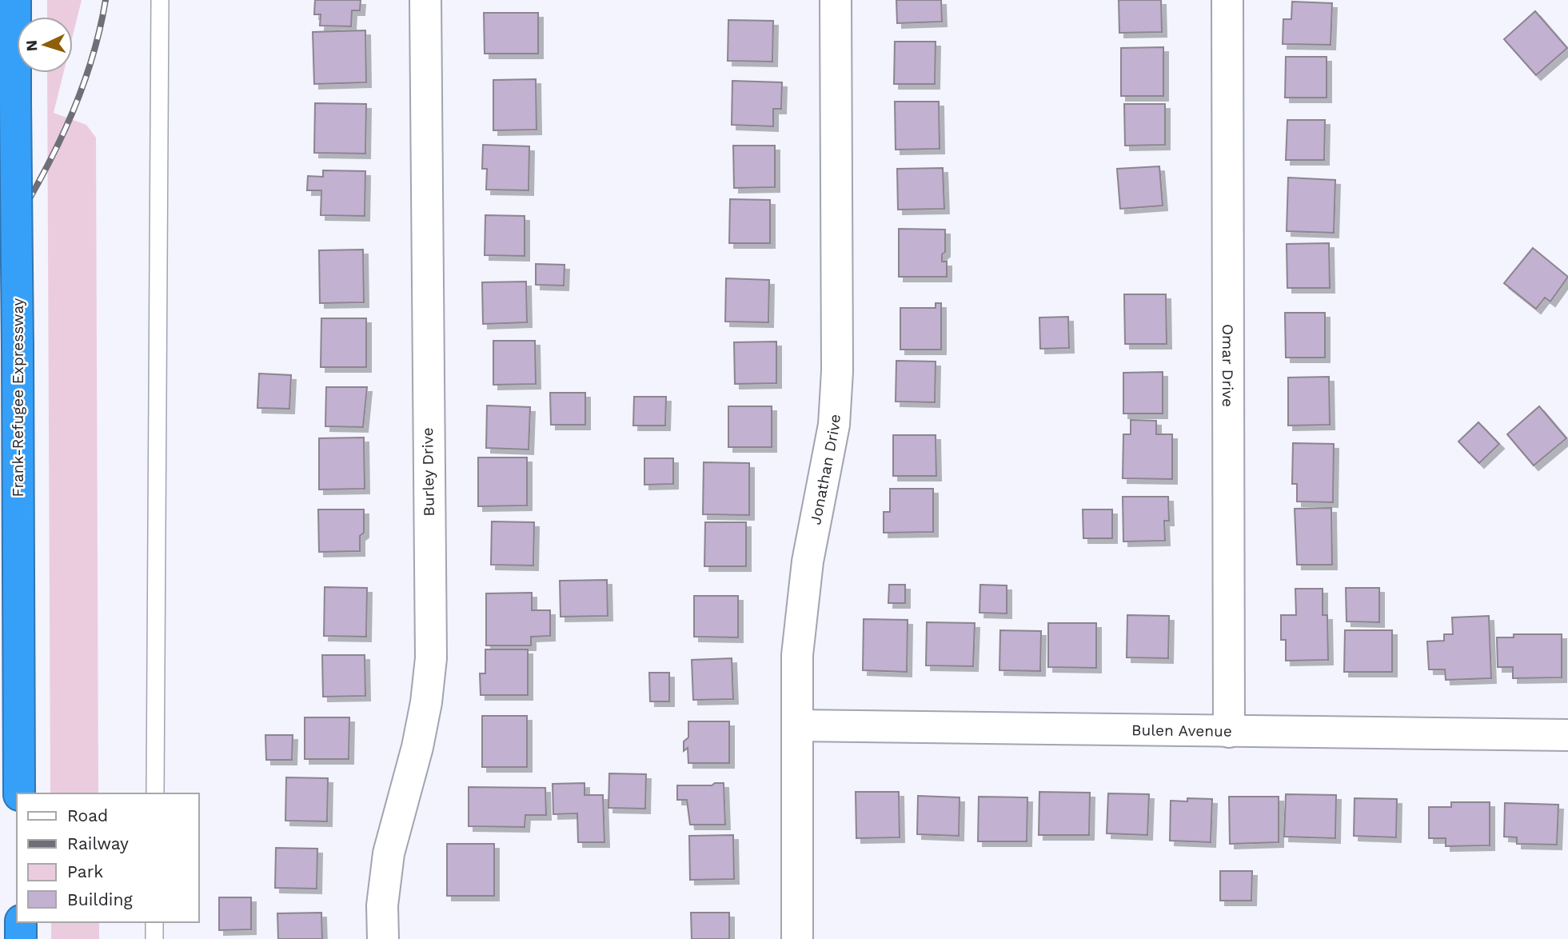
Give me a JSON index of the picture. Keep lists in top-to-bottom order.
{
  "streets": {
    "highway": ["Frank-Refugee Expressway"],
    "street": [
      "Omar Drive",
      "Jonathan Drive",
      "Burley Drive",
      "Bulen Avenue"
    ]
  },
  "crossings": [
    ["Omar Drive", "Bulen Avenue"],
    ["Jonathan Drive", "Bulen Avenue"]
  ],
  "legend": [
    "Road",
    "Railway",
    "Park",
    "Building"
  ],
  "north": "left"
}
